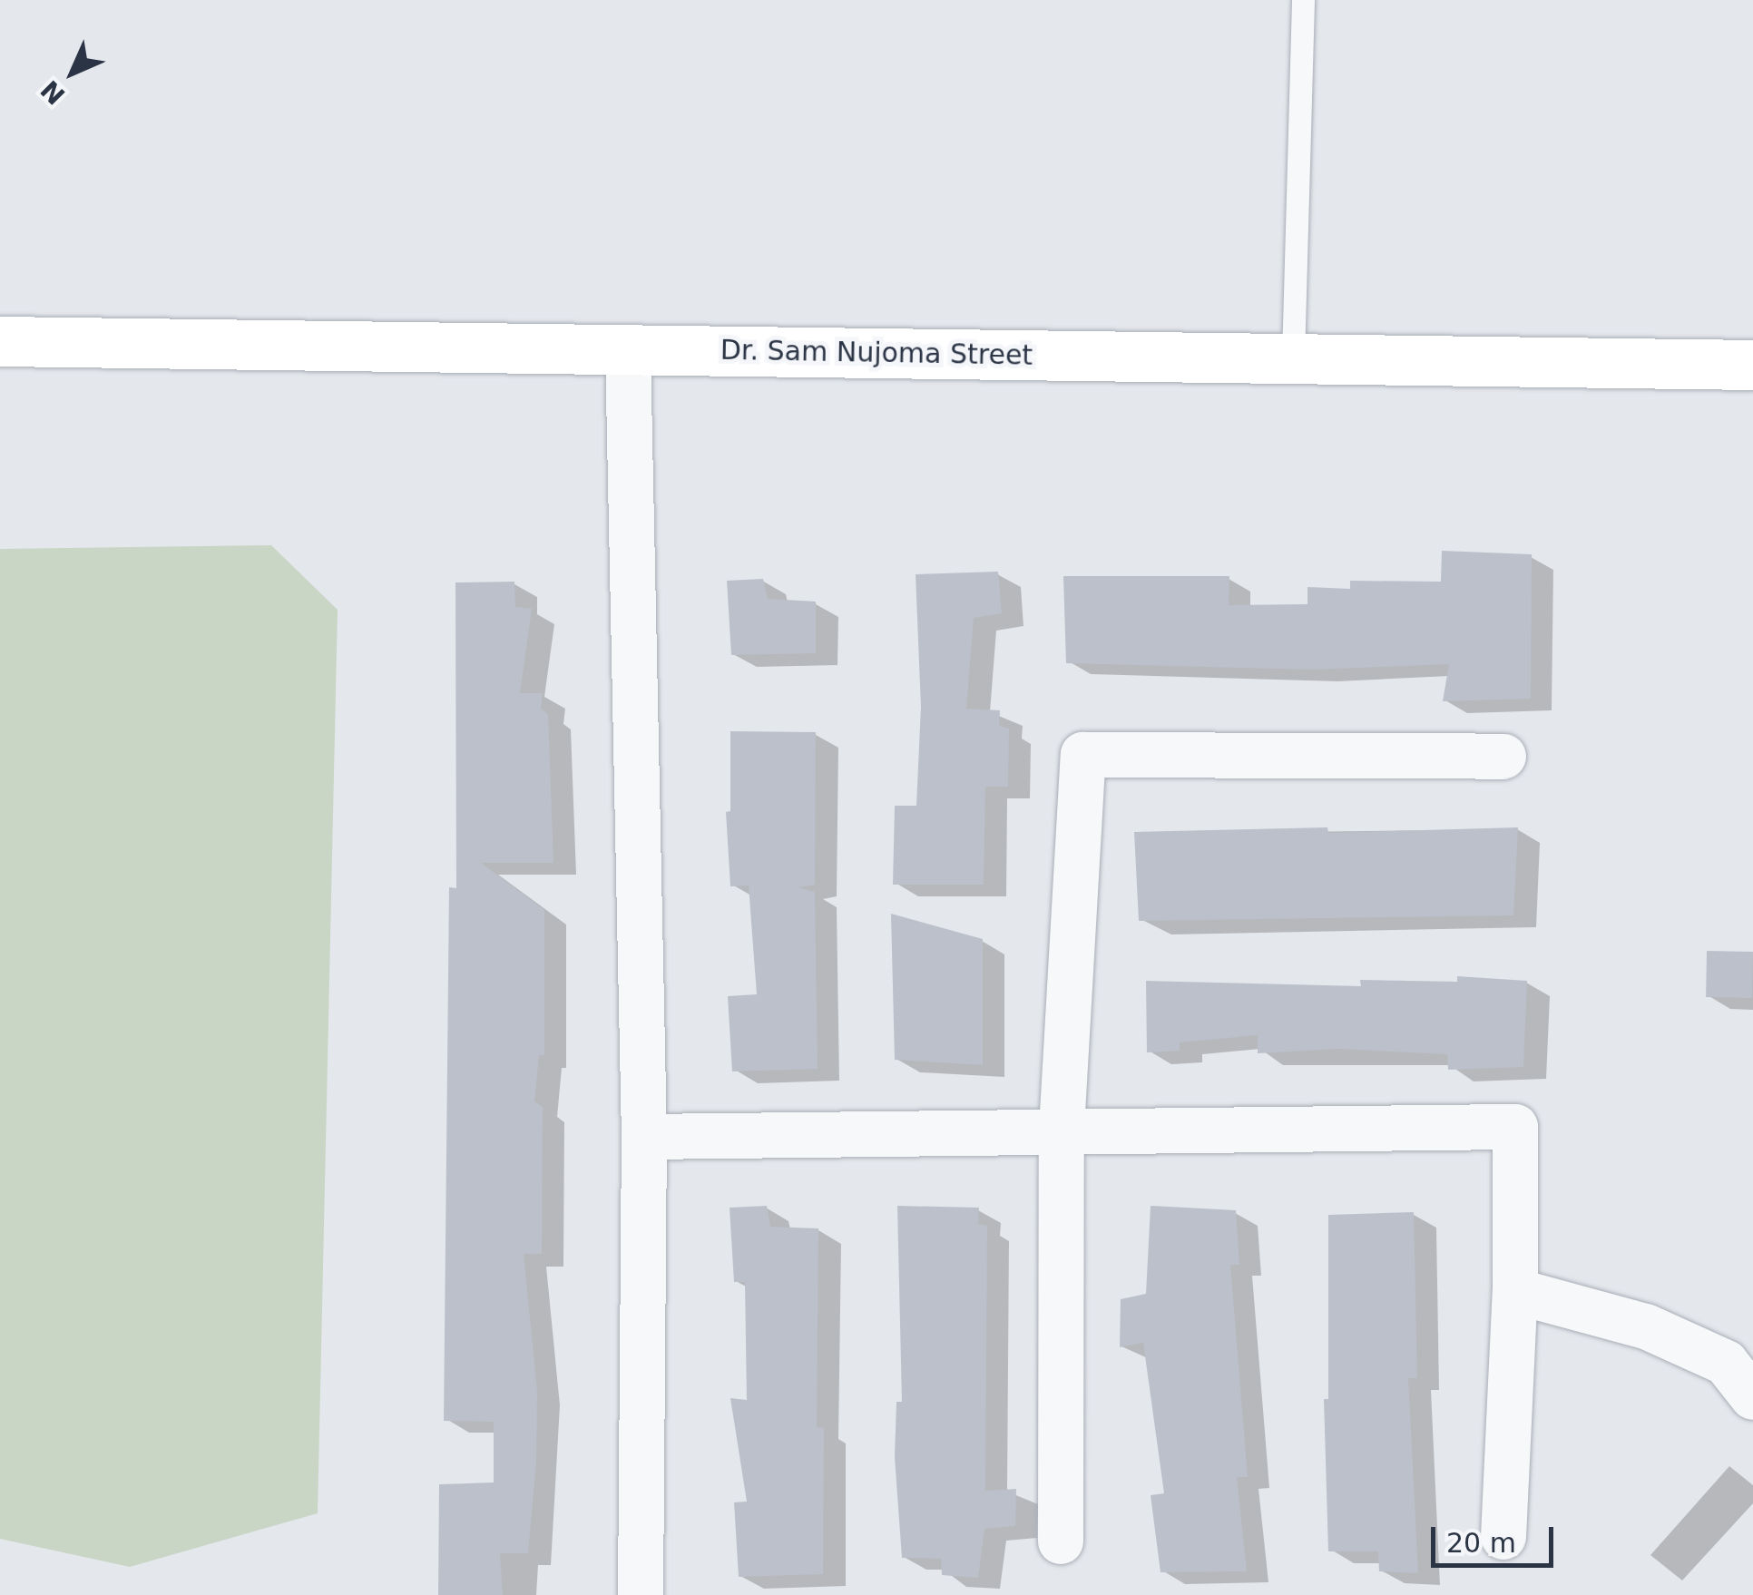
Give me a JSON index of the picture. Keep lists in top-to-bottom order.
{
  "streets": {
    "street": ["Dr. Sam Nujoma Street"]
  },
  "scale_bar": "20 m",
  "north": "bottom left"
}
